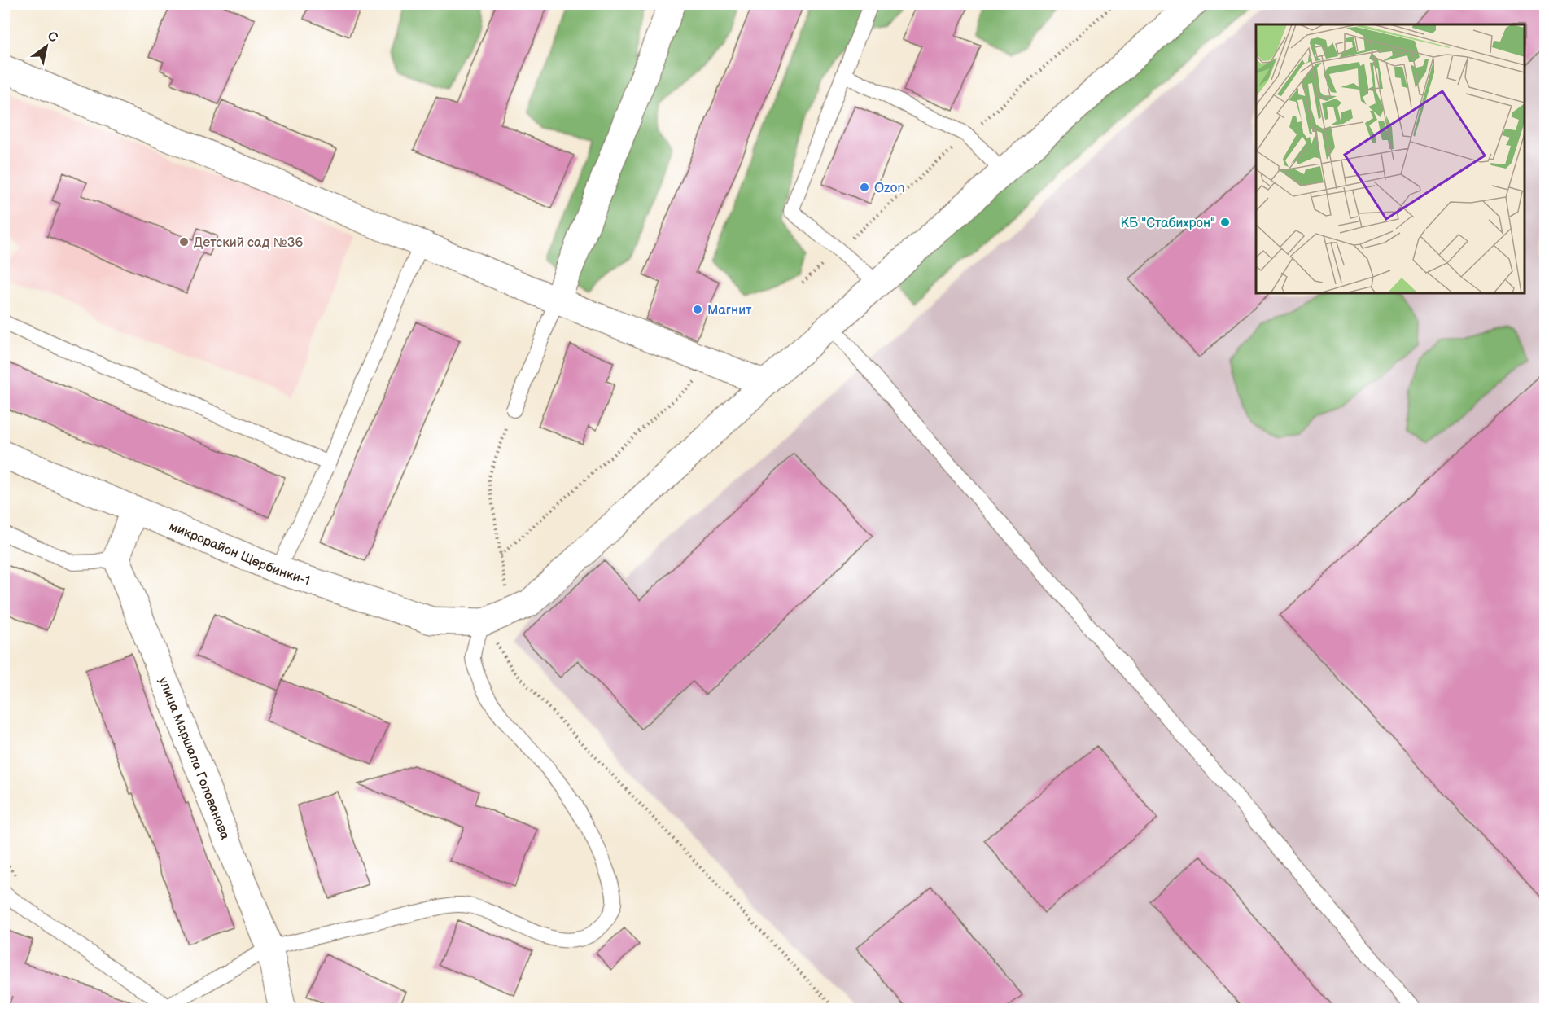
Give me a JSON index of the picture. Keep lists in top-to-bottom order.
{
  "streets": {
    "street": ["микрорайон Щербинки-1", "улица Маршала Голованова"]
  },
  "places": [
    "Ozon",
    "КБ \"Стабихрон\"",
    "Детский сад №36",
    "Магнит"
  ],
  "north": "top right"
}
